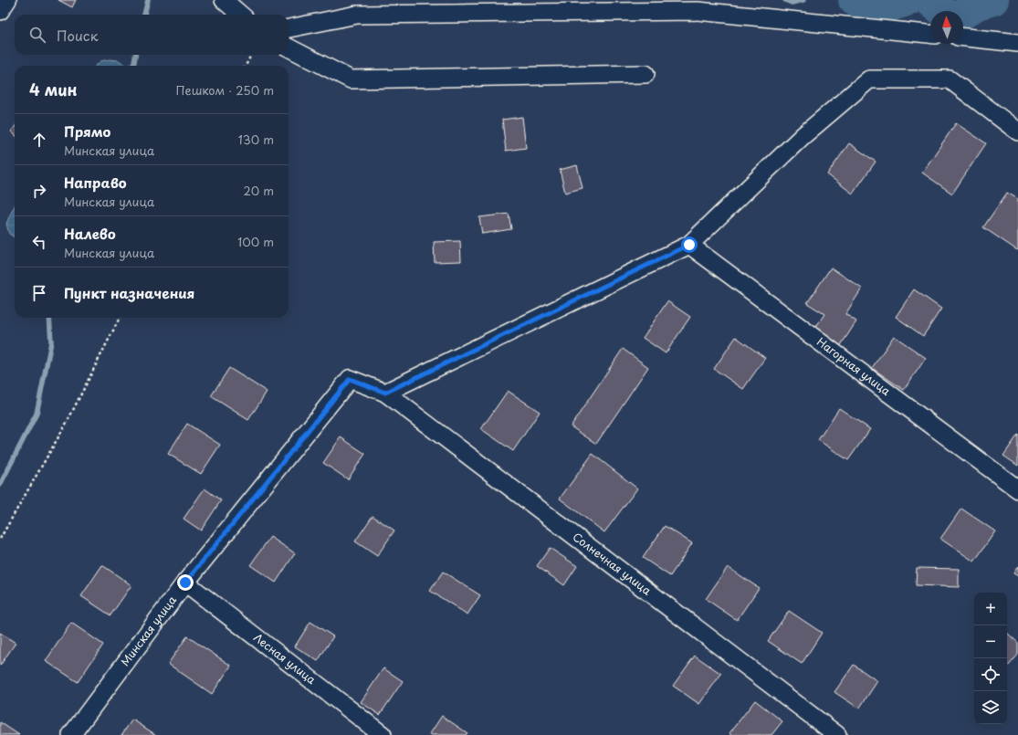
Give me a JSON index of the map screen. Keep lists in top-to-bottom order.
{
  "streets": {
    "street": [
      "Нагорная улица",
      "Солнечная улица",
      "Минская улица",
      "Лесная улица"
    ]
  },
  "crossings": [
    ["Солнечная улица", "Минская улица"],
    ["Минская улица", "Лесная улица"]
  ],
  "north": "top",
  "page": {
    "search": "Поиск",
    "heading": ["4 мин", "Пешком · 250 m"],
    "list": [
      ["Прямо", "Минская улица", "130 m"],
      ["Направо", "Минская улица", "20 m"],
      ["Налево", "Минская улица", "100 m"],
      "Пункт назначения"
    ],
    "map_buttons": ["+", "−"]
  }
}
